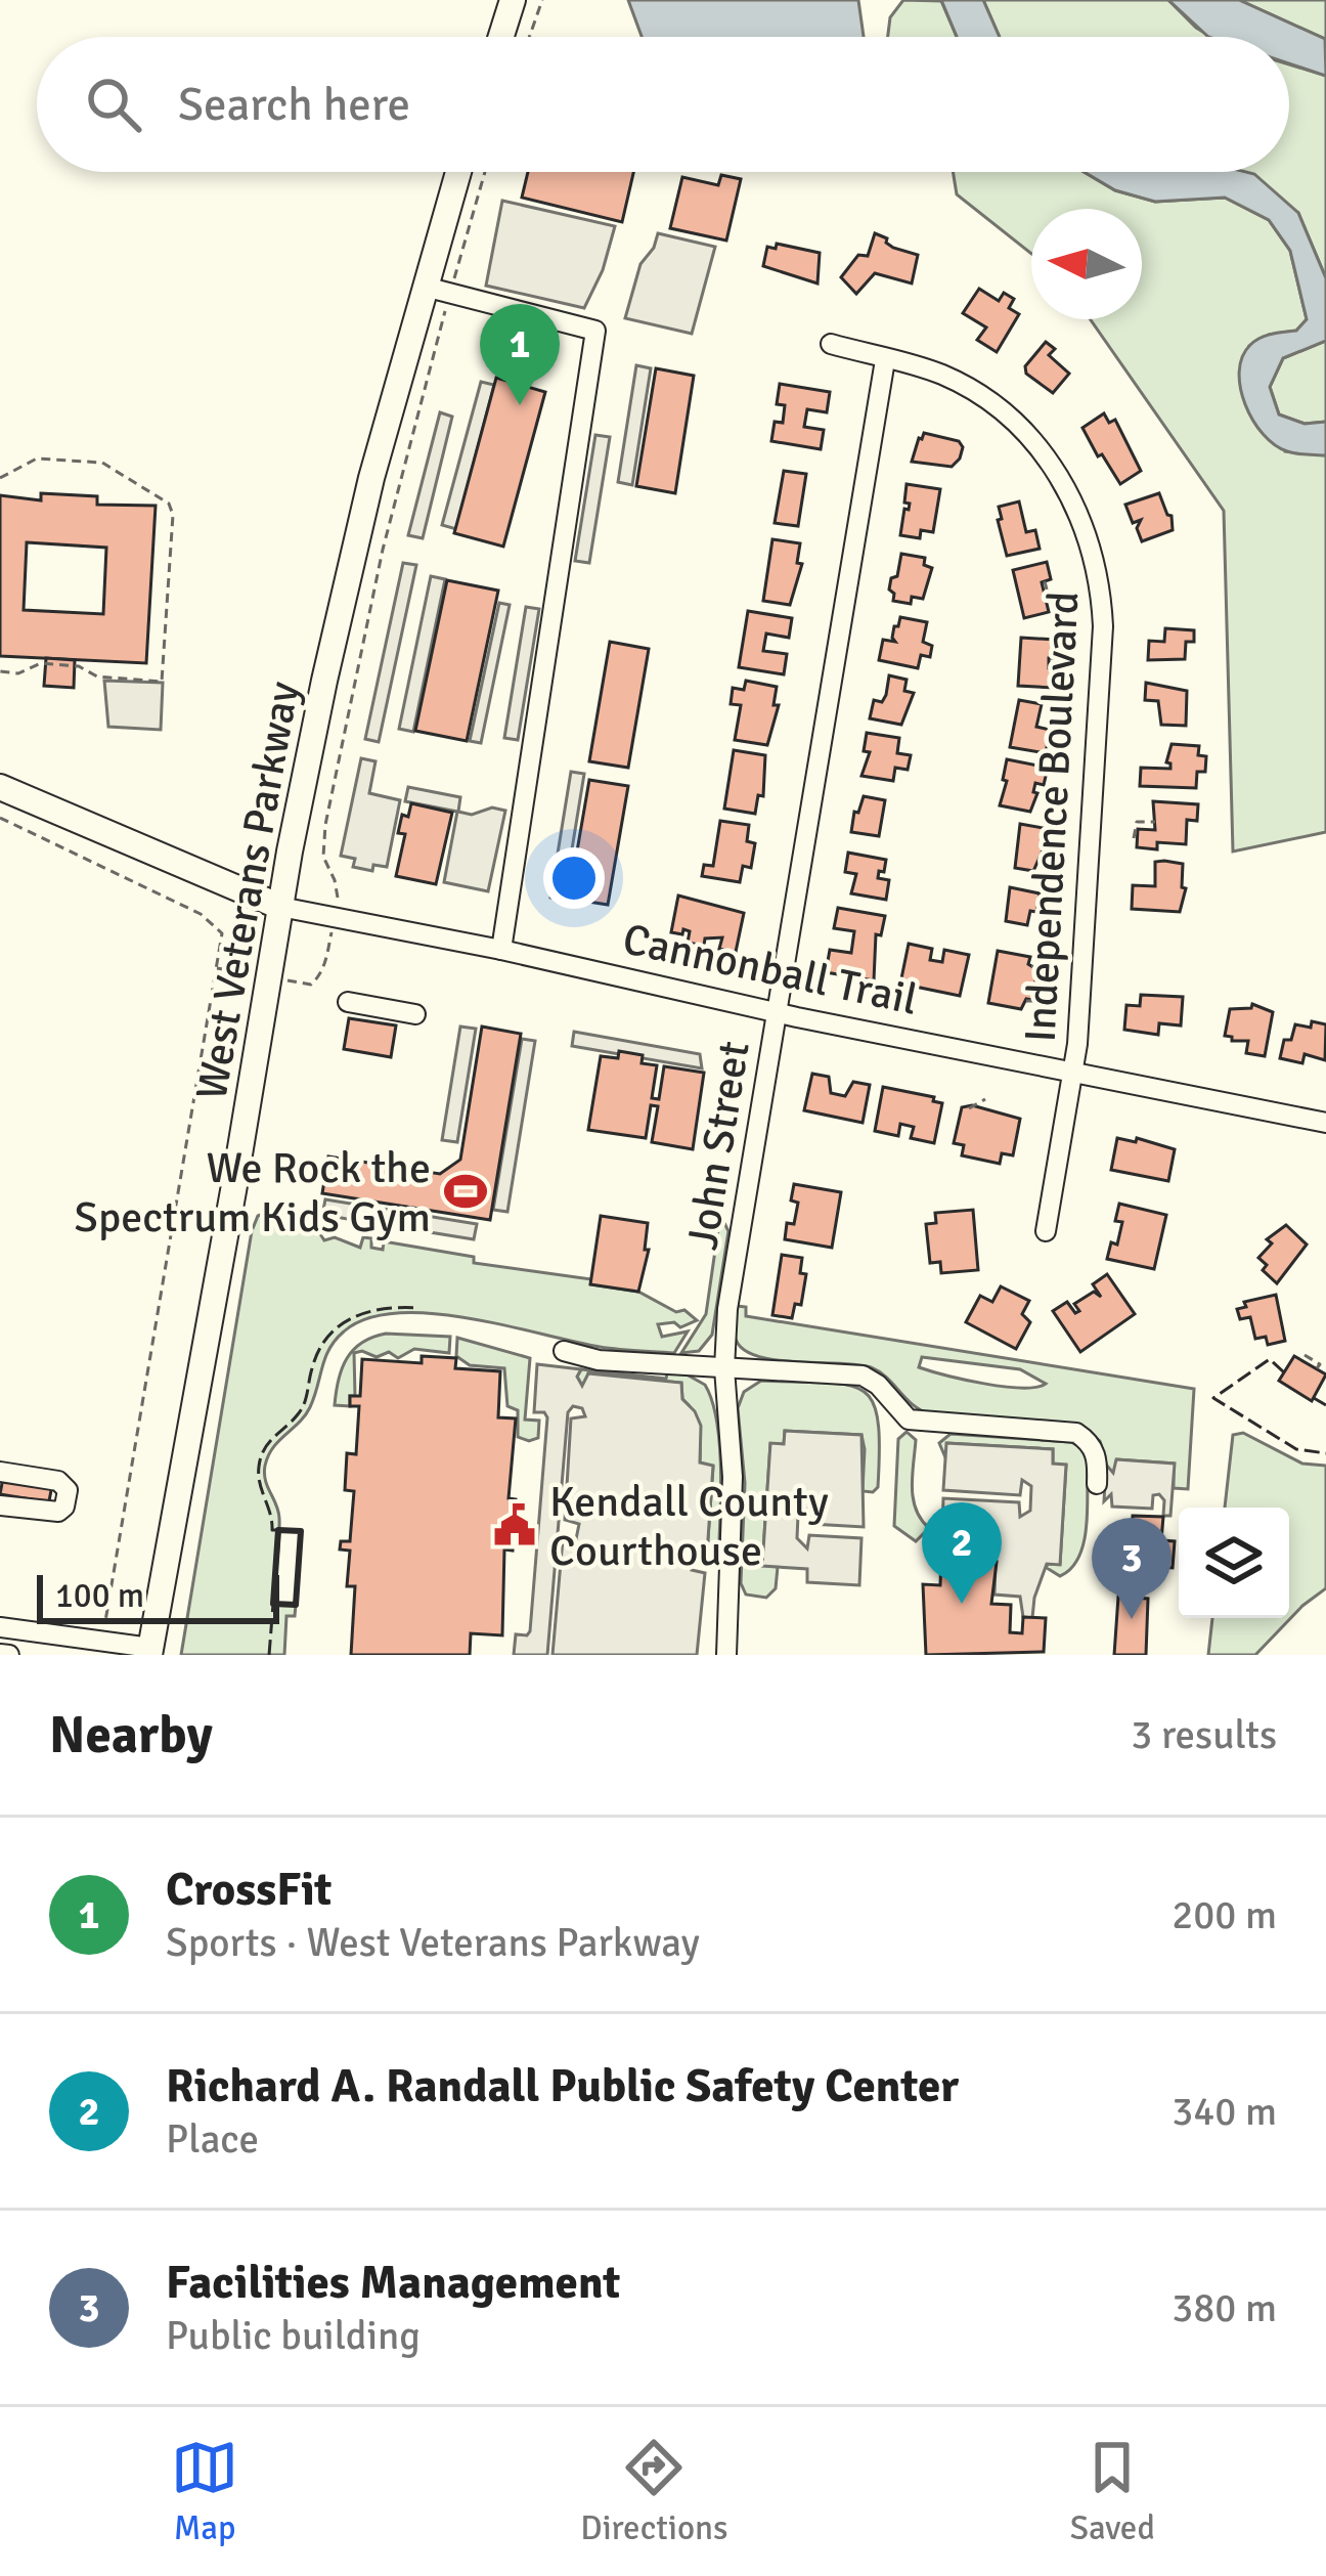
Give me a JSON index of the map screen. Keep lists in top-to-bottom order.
{
  "streets": {
    "main road": ["West Veterans Parkway", "Cannonball Trail"],
    "street": ["Independence Boulevard", "John Street"]
  },
  "crossings": [
    ["Independence Boulevard", "Cannonball Trail"],
    ["Independence Boulevard", "John Street"],
    ["West Veterans Parkway", "Cannonball Trail"],
    ["Cannonball Trail", "John Street"]
  ],
  "places": {
    "sports": ["We Rock the Spectrum Kids Gym"],
    "public building": ["Kendall County Courthouse"]
  },
  "scale_bar": "100 m",
  "north": "left",
  "page": {
    "search": "Search here",
    "pins": ["1", "2", "3"],
    "scale": "100 m",
    "heading": ["Nearby", "3 results"],
    "list": [
      {
        "mark": "1",
        "name": "CrossFit",
        "note": "Sports · West Veterans Parkway",
        "value": "200 m"
      },
      {
        "mark": "2",
        "name": "Richard A. Randall Public Safety Center",
        "note": "Place",
        "value": "340 m"
      },
      {
        "mark": "3",
        "name": "Facilities Management",
        "note": "Public building",
        "value": "380 m"
      }
    ],
    "nav": ["Map", "Directions", "Saved"]
  }
}
